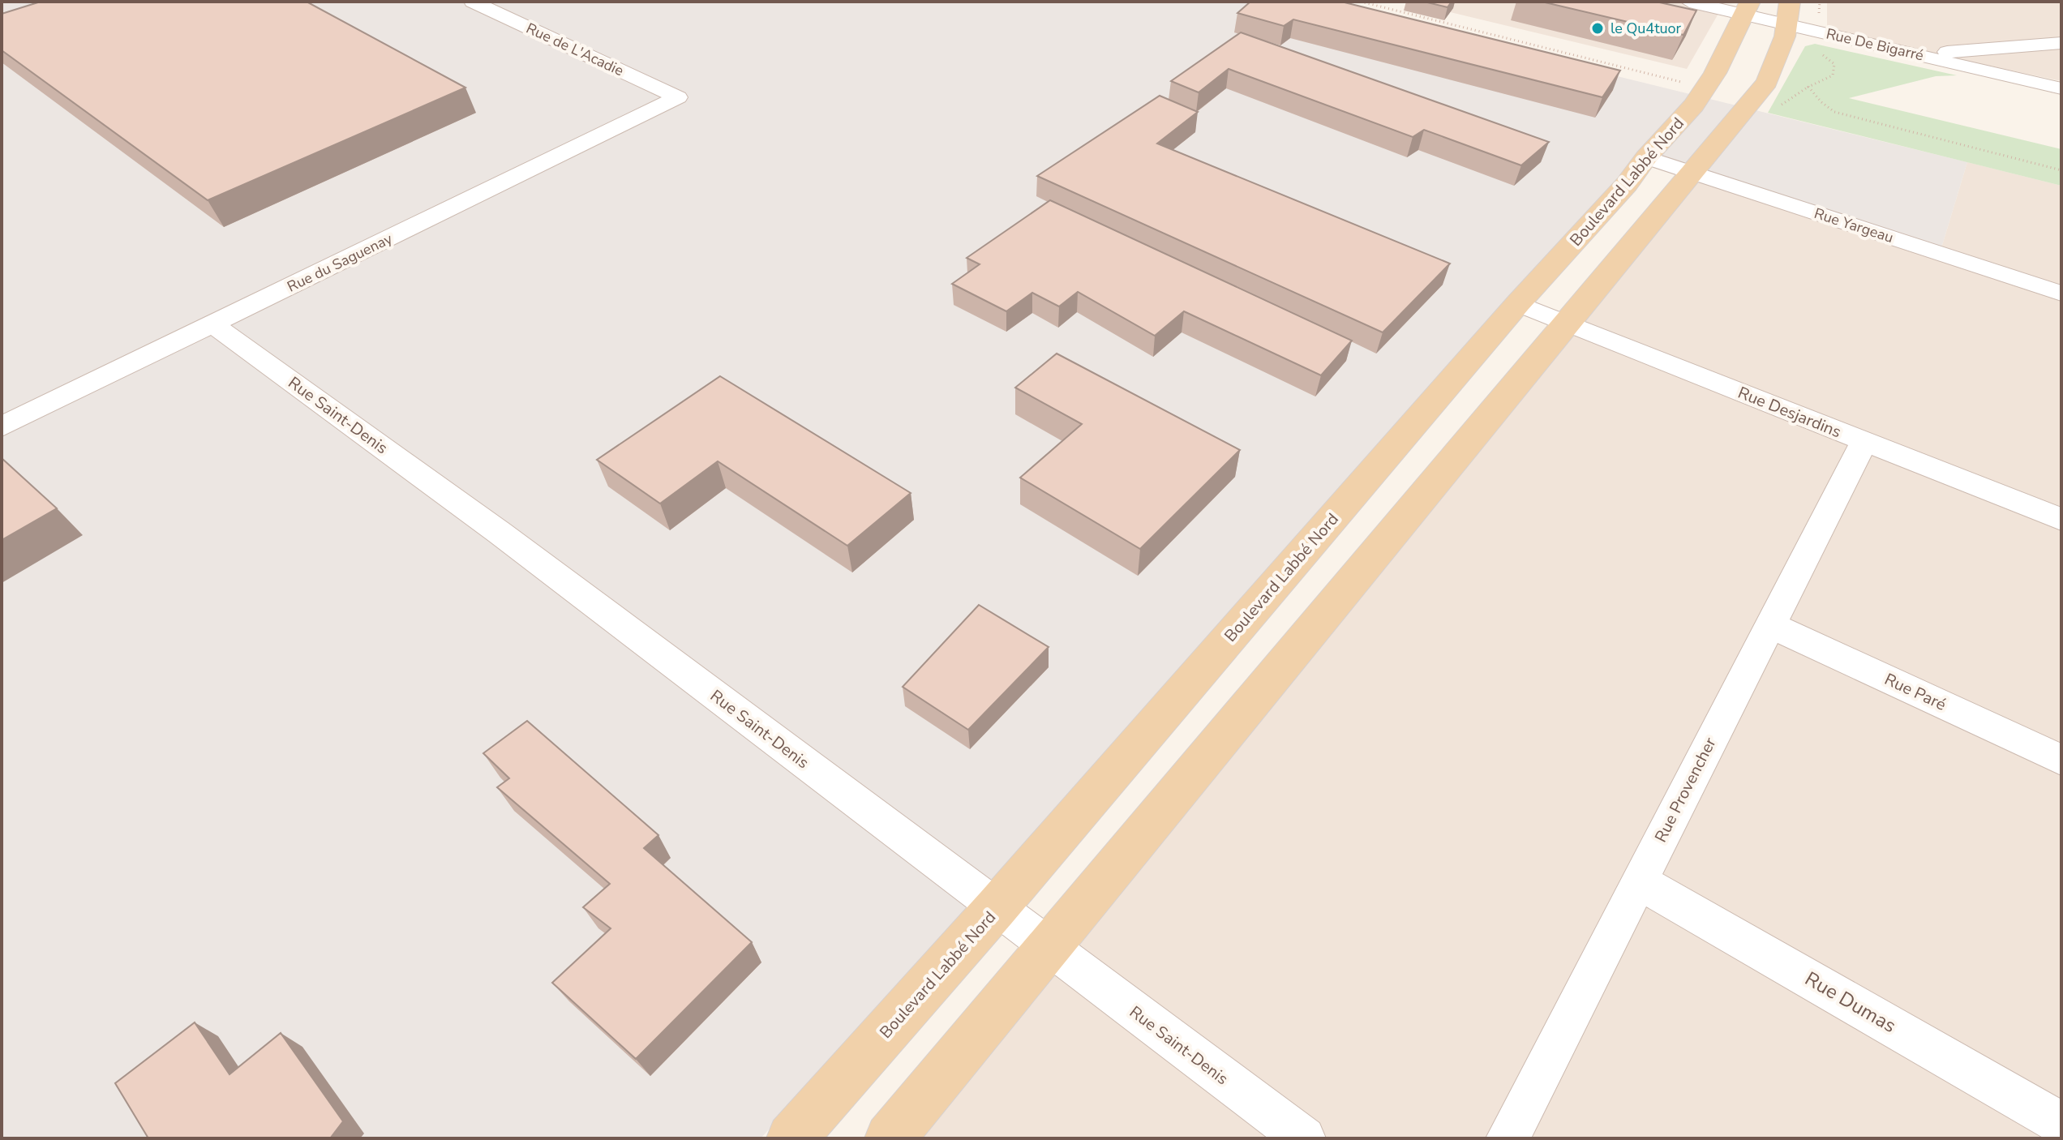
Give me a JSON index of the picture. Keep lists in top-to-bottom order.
{
  "streets": {
    "main road": ["Boulevard Labbé Nord"],
    "street": [
      "Rue De Bigarré",
      "Rue de L'Acadie",
      "Rue Yargeau",
      "Rue du Saguenay",
      "Rue Desjardins",
      "Rue Saint-Denis",
      "Rue Paré",
      "Rue Provencher",
      "Rue Dumas"
    ]
  },
  "crossings": [
    ["Rue De Bigarré", "Boulevard Labbé Nord"],
    ["Rue de L'Acadie", "Rue du Saguenay"],
    ["Boulevard Labbé Nord", "Rue Yargeau"],
    ["Boulevard Labbé Nord", "Rue Desjardins"],
    ["Boulevard Labbé Nord", "Rue Saint-Denis"],
    ["Rue du Saguenay", "Rue Saint-Denis"],
    ["Rue Desjardins", "Rue Provencher"],
    ["Rue Paré", "Rue Provencher"],
    ["Rue Provencher", "Rue Dumas"]
  ],
  "places": ["le Qu4tuor"]
}
